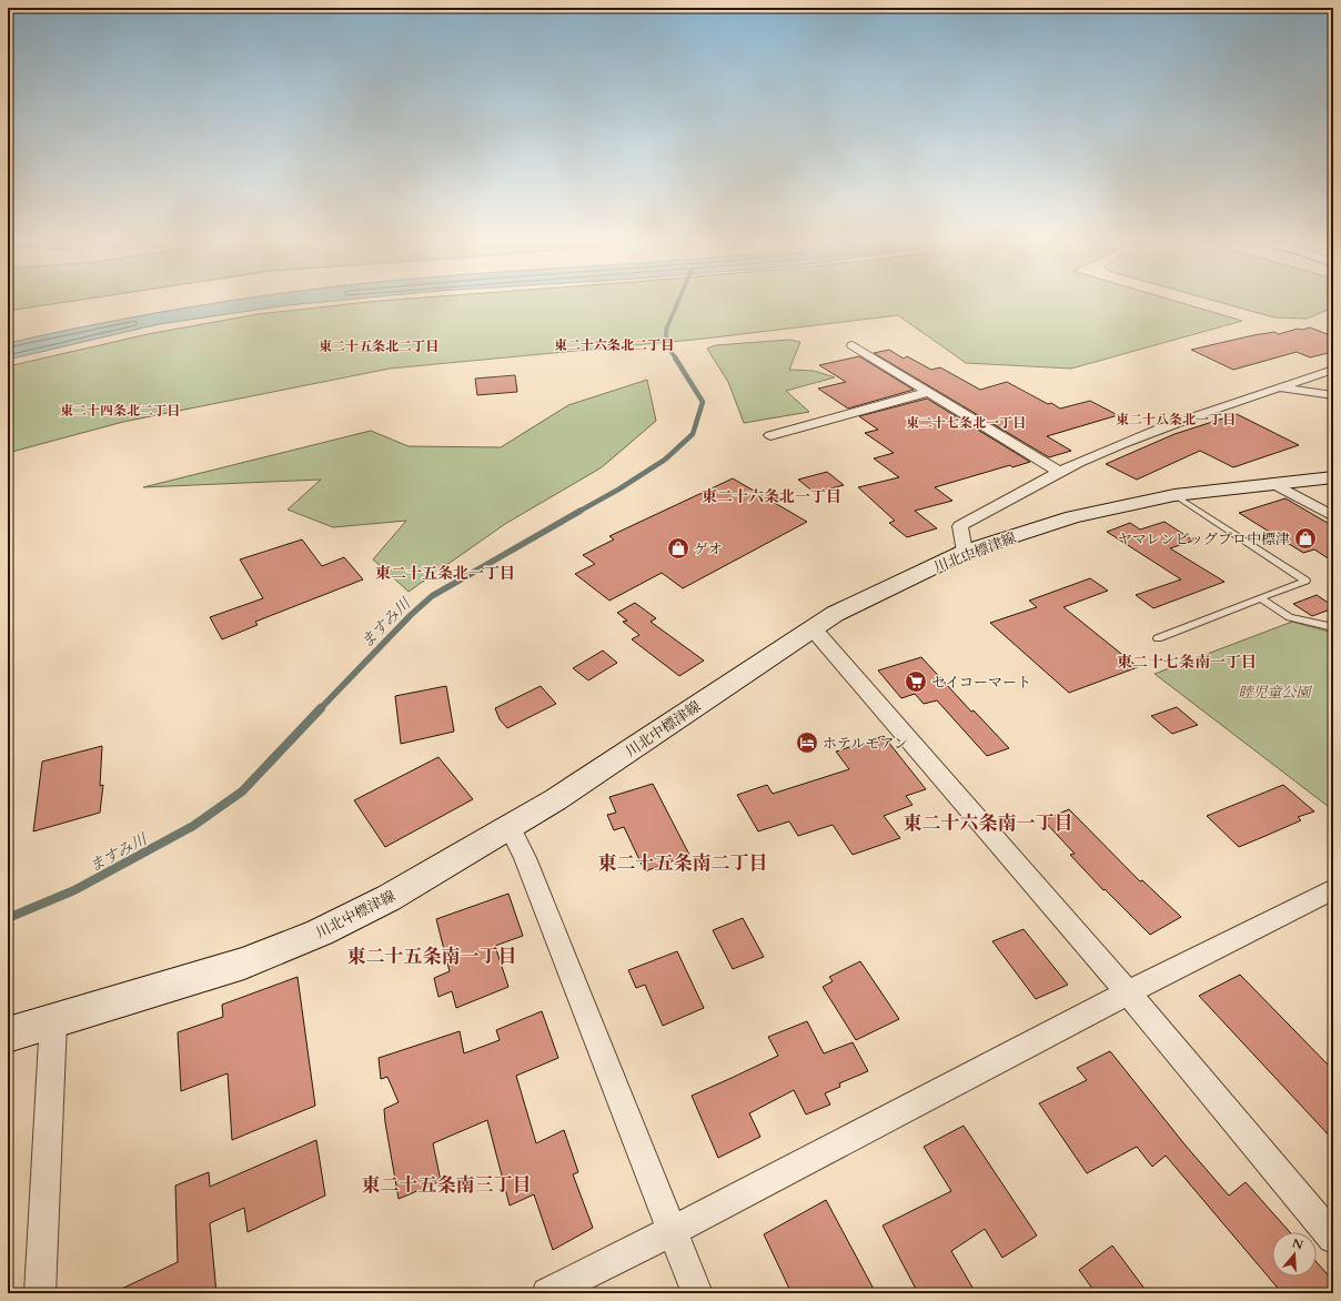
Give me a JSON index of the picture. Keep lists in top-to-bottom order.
{
  "streets": {
    "main road": ["川北中標津線"]
  },
  "districts": [
    "東二十六条北二丁目",
    "東二十五条北二丁目",
    "東二十四条北二丁目",
    "東二十八条北一丁目",
    "東二十七条北一丁目",
    "東二十六条北一丁目",
    "東二十五条北一丁目",
    "東二十七条南一丁目",
    "東二十六条南一丁目",
    "東二十五条南二丁目",
    "東二十五条南一丁目",
    "東二十五条南三丁目"
  ],
  "water": ["ますみ川"],
  "parks": ["睦児童公園"],
  "places": {
    "shop": ["ヤマレンビッグプロ中標津", "ゲオ"],
    "supermarket": ["セイコーマート"],
    "hotel": ["ホテルモアン"]
  },
  "north": "top"
}
